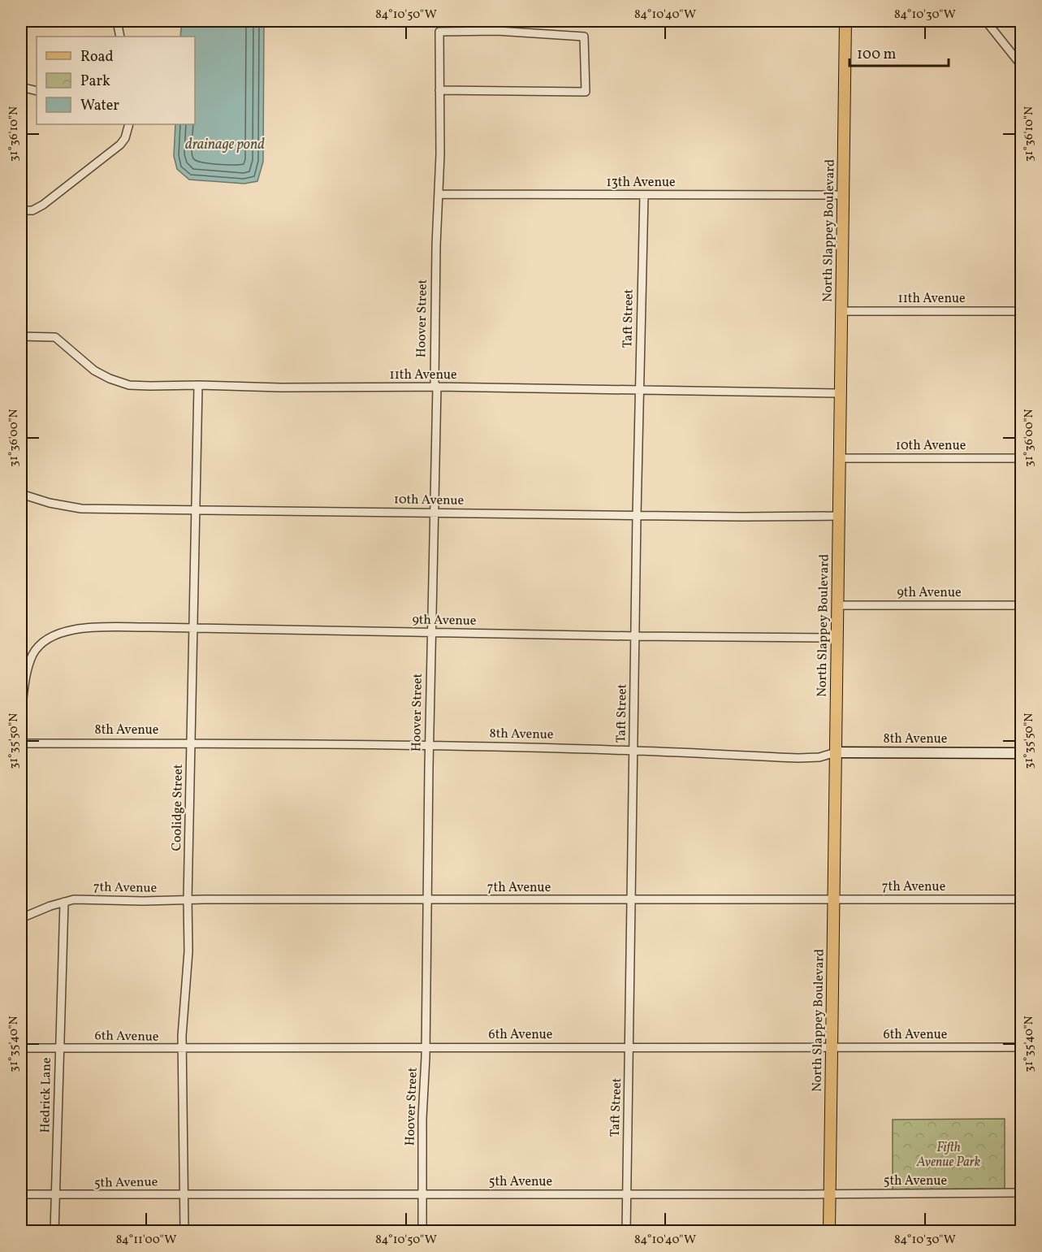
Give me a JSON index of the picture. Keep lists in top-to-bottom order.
{
  "streets": {
    "main road": ["North Slappey Boulevard"],
    "street": [
      "13th Avenue",
      "11th Avenue",
      "Hoover Street",
      "Taft Street",
      "10th Avenue",
      "9th Avenue",
      "8th Avenue",
      "Coolidge Street",
      "7th Avenue",
      "6th Avenue",
      "Hedrick Lane",
      "5th Avenue"
    ]
  },
  "crossings": [
    ["13th Avenue", "North Slappey Boulevard"],
    ["13th Avenue", "Hoover Street"],
    ["13th Avenue", "Taft Street"],
    ["North Slappey Boulevard", "11th Avenue"],
    ["North Slappey Boulevard", "10th Avenue"],
    ["North Slappey Boulevard", "9th Avenue"],
    ["North Slappey Boulevard", "8th Avenue"],
    ["North Slappey Boulevard", "7th Avenue"],
    ["North Slappey Boulevard", "6th Avenue"],
    ["North Slappey Boulevard", "5th Avenue"],
    ["11th Avenue", "Hoover Street"],
    ["11th Avenue", "Taft Street"],
    ["11th Avenue", "Coolidge Street"],
    ["Hoover Street", "10th Avenue"],
    ["Hoover Street", "9th Avenue"],
    ["Hoover Street", "8th Avenue"],
    ["Hoover Street", "7th Avenue"],
    ["Hoover Street", "6th Avenue"],
    ["Hoover Street", "5th Avenue"],
    ["Taft Street", "10th Avenue"],
    ["Taft Street", "9th Avenue"],
    ["Taft Street", "8th Avenue"],
    ["Taft Street", "7th Avenue"],
    ["Taft Street", "6th Avenue"],
    ["Taft Street", "5th Avenue"],
    ["10th Avenue", "Coolidge Street"],
    ["9th Avenue", "Coolidge Street"],
    ["8th Avenue", "Coolidge Street"],
    ["Coolidge Street", "7th Avenue"],
    ["Coolidge Street", "6th Avenue"],
    ["Coolidge Street", "5th Avenue"],
    ["7th Avenue", "Hedrick Lane"],
    ["6th Avenue", "Hedrick Lane"],
    ["Hedrick Lane", "5th Avenue"]
  ],
  "water": ["drainage pond"],
  "parks": ["Fifth Avenue Park"],
  "legend": ["Road", "Park", "Water"],
  "scale_bar": "100 m",
  "coordinates": [
    "84°10'50\"W",
    "84°10'40\"W",
    "84°10'30\"W",
    "31°36'10\"N",
    "31°36'00\"N",
    "31°35'50\"N",
    "31°35'40\"N",
    "84°11'00\"W"
  ]
}
